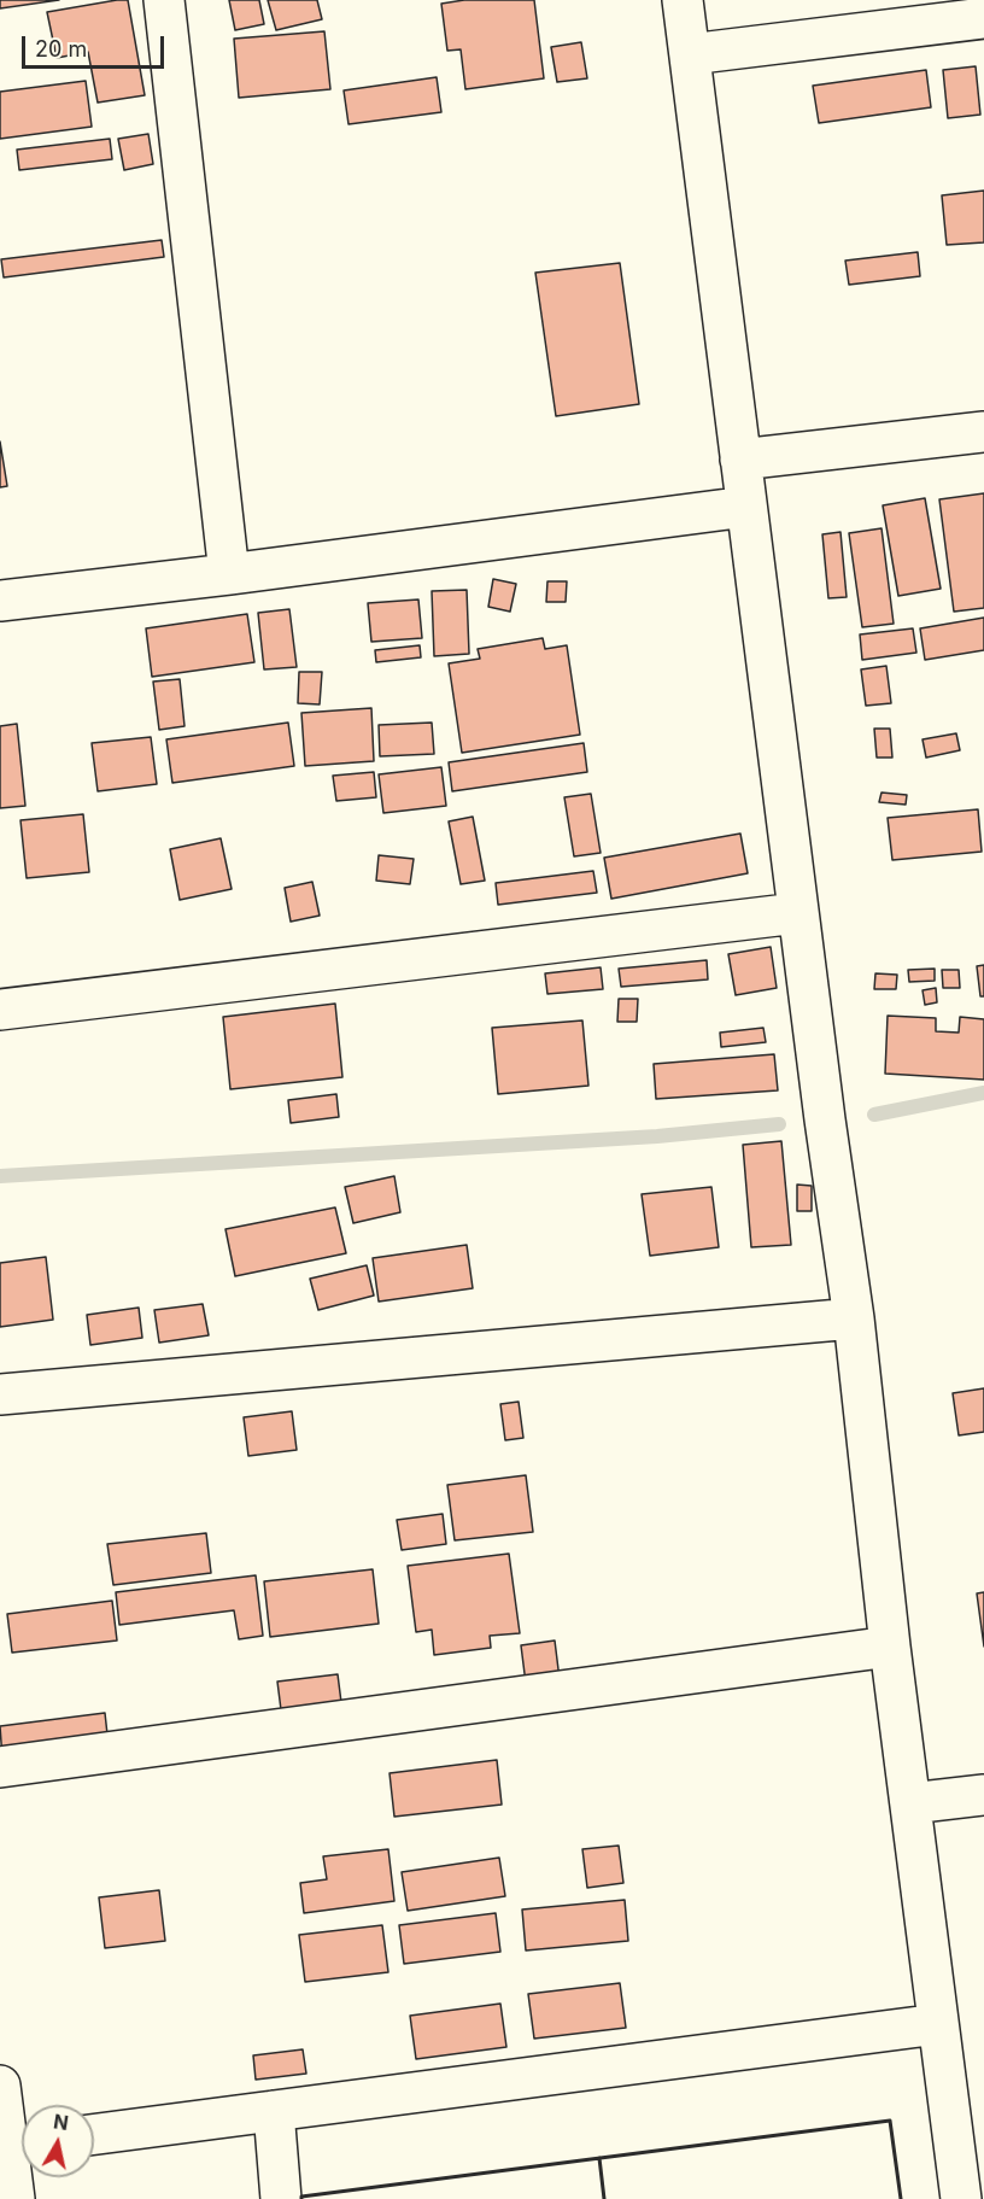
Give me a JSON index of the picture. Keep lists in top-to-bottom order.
{
  "scale_bar": "20 m",
  "north": "top"
}
